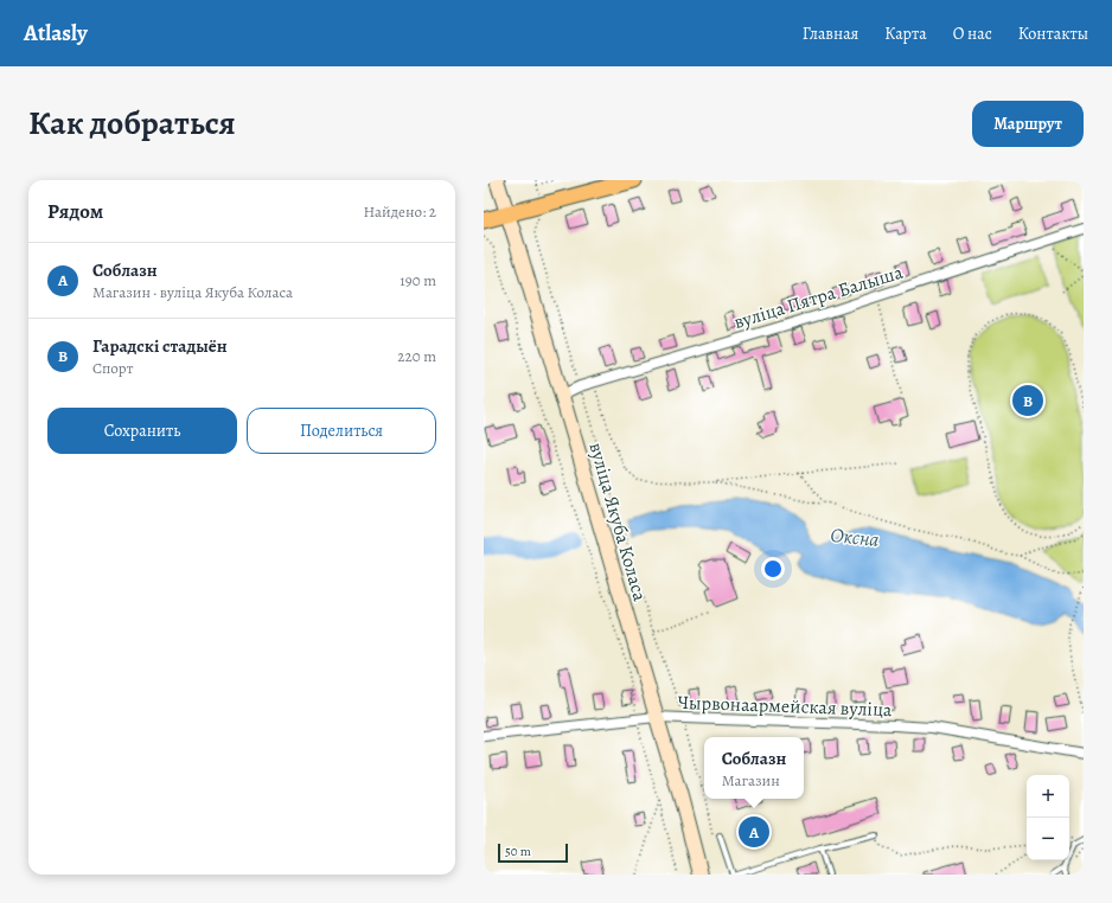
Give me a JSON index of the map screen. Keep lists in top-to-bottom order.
{
  "streets": {
    "main road": ["вуліца Якуба Коласа"],
    "street": ["вуліца Пятра Балыша", "Чырвонаармейская вуліца"]
  },
  "crossings": [
    ["вуліца Пятра Балыша", "вуліца Якуба Коласа"],
    ["вуліца Якуба Коласа", "Чырвонаармейская вуліца"]
  ],
  "water": ["Оксна"],
  "scale_bar": "50 m",
  "page": {
    "header": "Atlasly",
    "nav": [
      "Главная",
      "Карта",
      "О нас",
      "Контакты"
    ],
    "title": "Как добраться",
    "buttons": [
      "Маршрут",
      ["Сохранить", "Поделиться"]
    ],
    "heading": ["Рядом", "Найдено: 2"],
    "list": [
      {
        "mark": "A",
        "name": "Соблазн",
        "note": "Магазин · вуліца Якуба Коласа",
        "value": "190 m"
      },
      {
        "mark": "B",
        "name": "Гарадскі стадыён",
        "note": "Спорт",
        "value": "220 m"
      }
    ],
    "pins": ["B", "A"],
    "popup": ["Соблазн", "Магазин"],
    "map_buttons": ["+", "−"],
    "scale": "50 m"
  }
}
